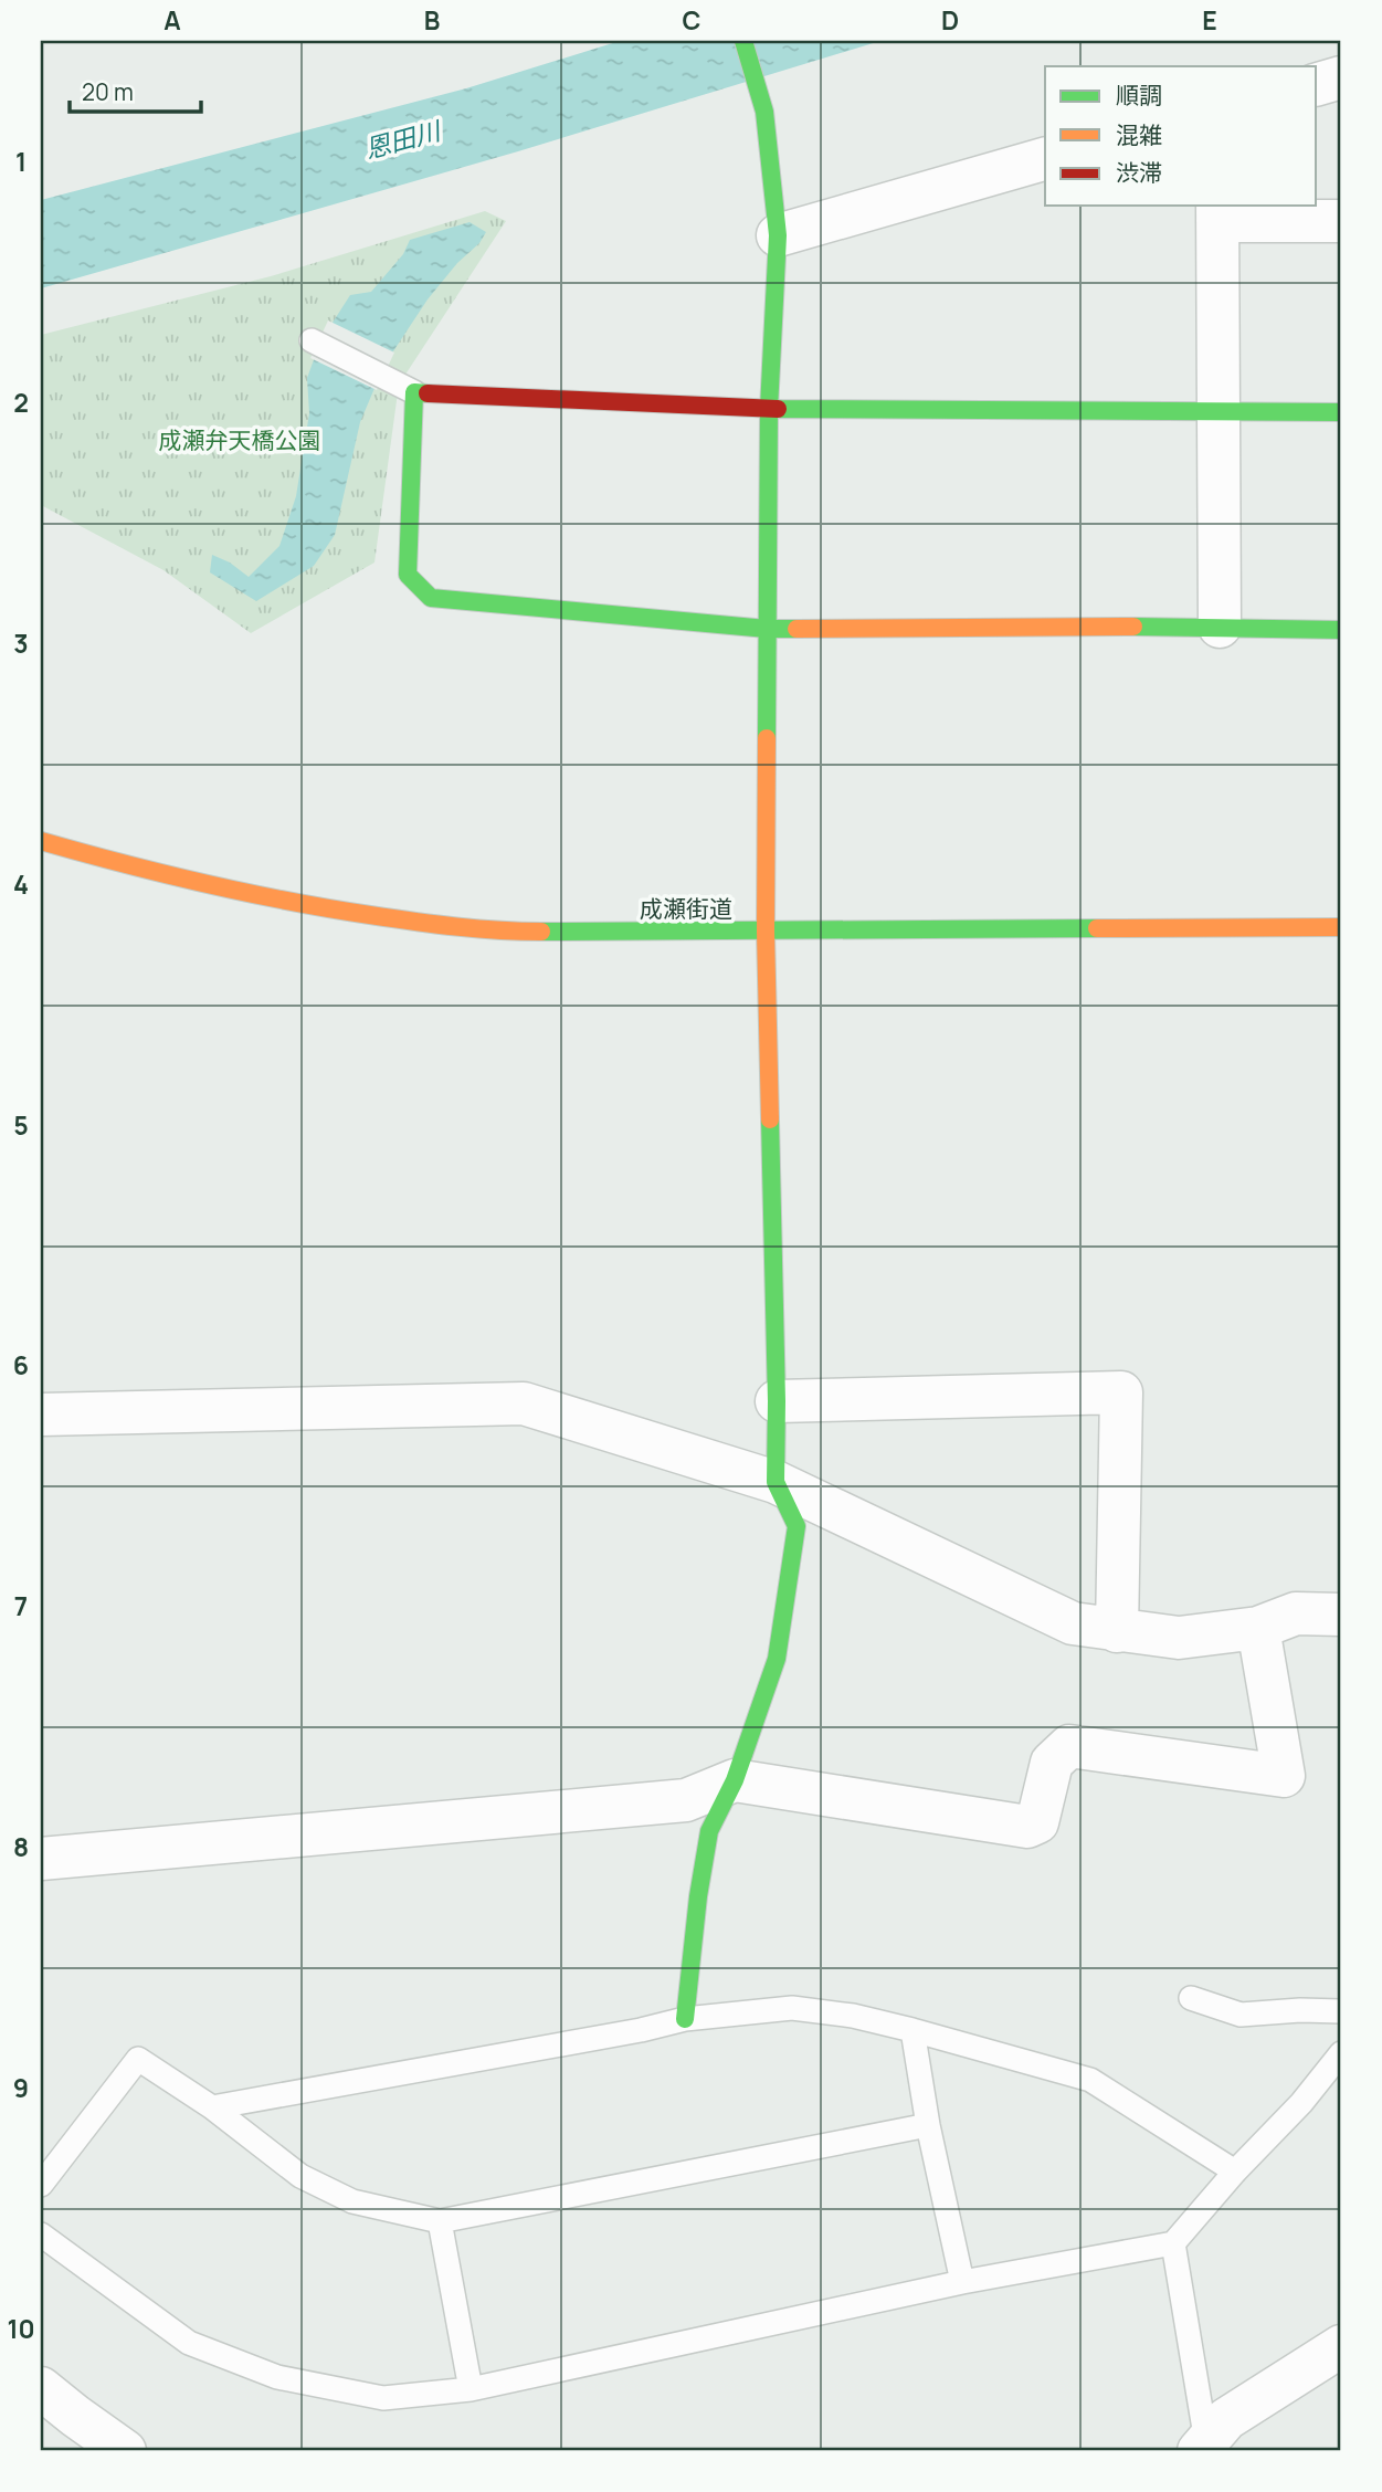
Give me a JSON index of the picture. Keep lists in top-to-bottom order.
{
  "streets": {
    "street": ["成瀬街道"]
  },
  "water": ["恩田川"],
  "parks": ["成瀬弁天橋公園"],
  "legend": ["順調", "混雑", "渋滞"],
  "scale_bar": "20 m",
  "grid": {
    "columns": [
      "A",
      "B",
      "C",
      "D",
      "E"
    ],
    "rows": [
      "1",
      "2",
      "3",
      "4",
      "5",
      "6",
      "7",
      "8",
      "9",
      "10"
    ]
  }
}
